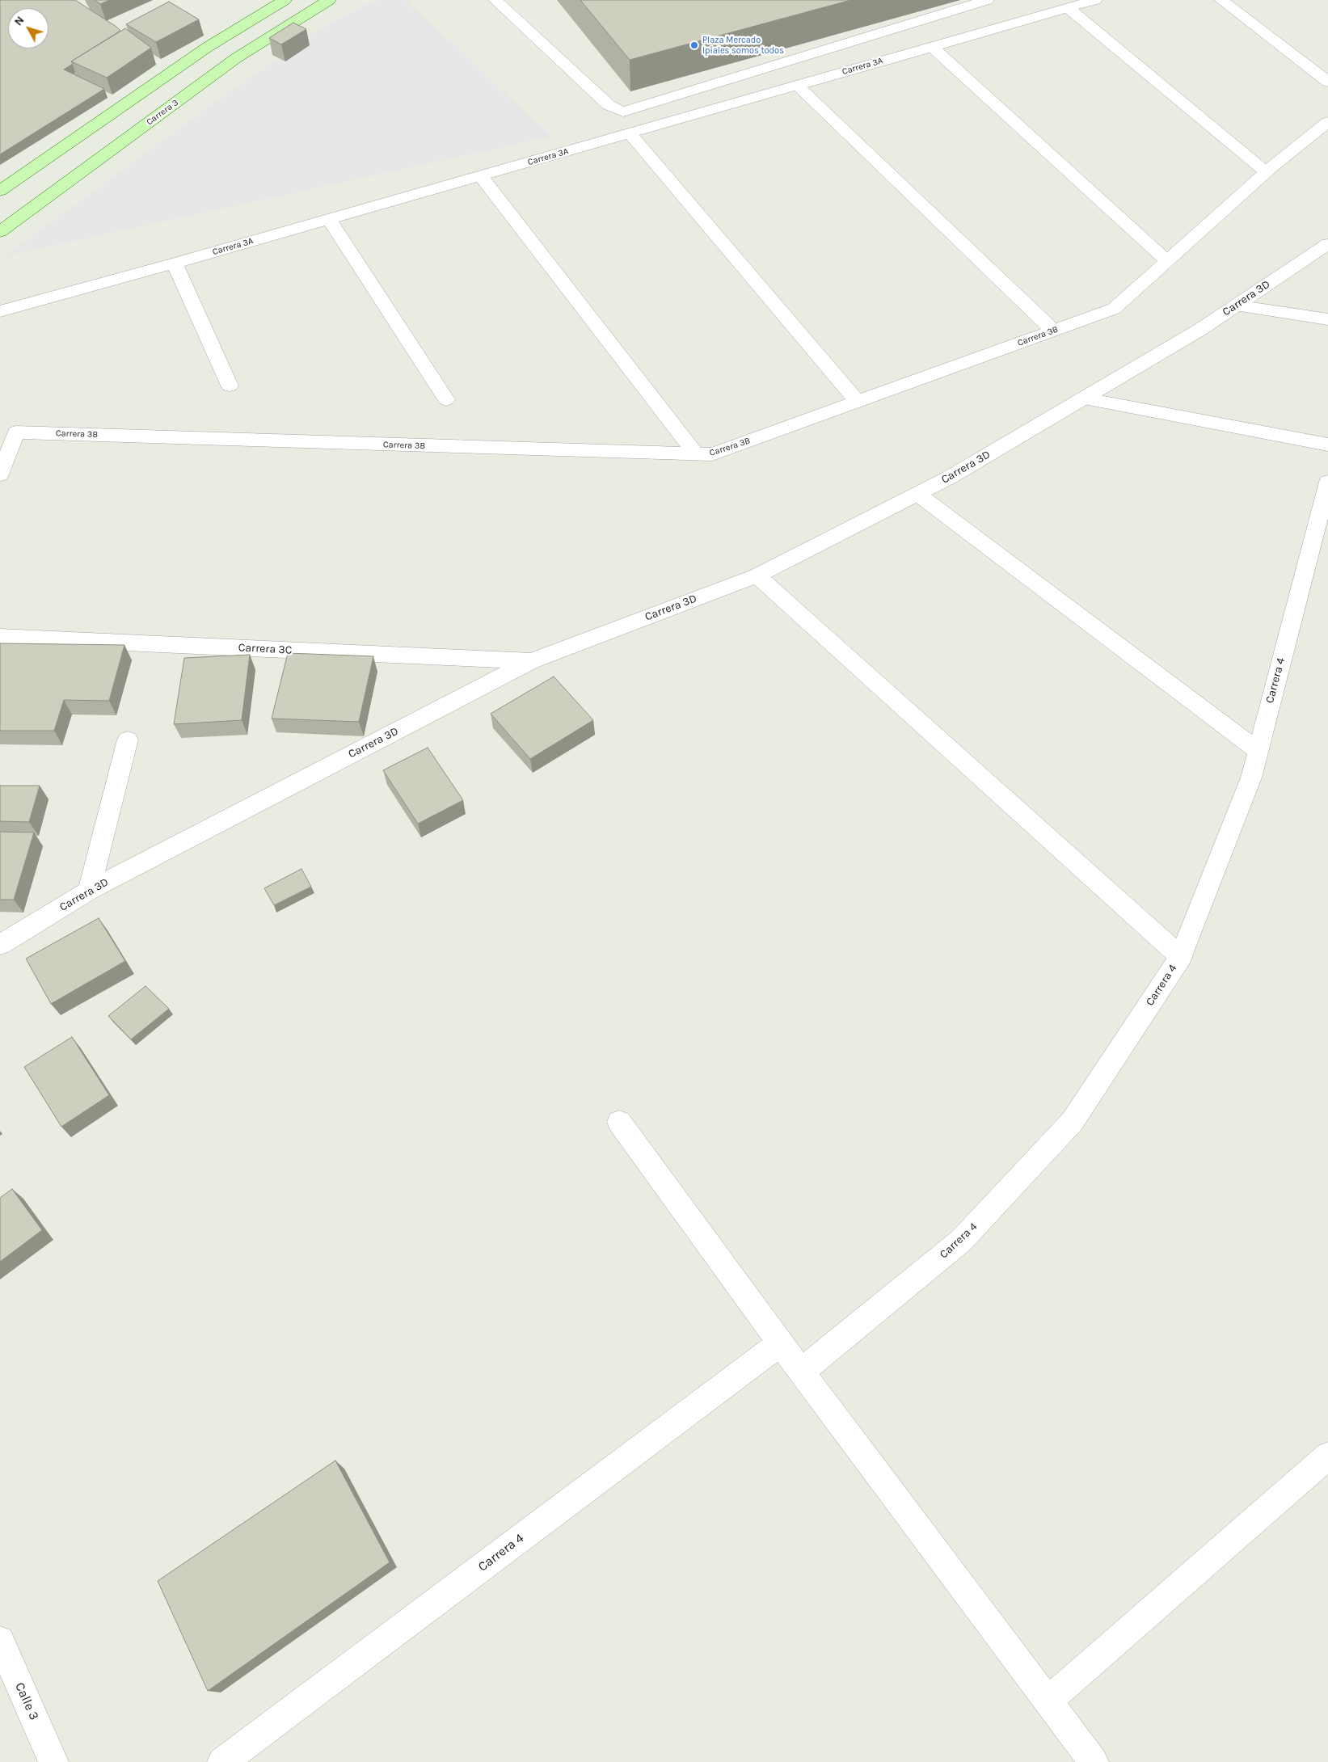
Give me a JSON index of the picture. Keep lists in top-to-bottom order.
{
  "streets": {
    "street": [
      "Carrera 3A",
      "Carrera 3",
      "Carrera 3D",
      "Carrera 3B",
      "Carrera 3C",
      "Carrera 4",
      "Calle 3"
    ]
  },
  "crossings": [
    ["Carrera 3D", "Carrera 3C"]
  ],
  "places": ["Plaza Mercado Ipiales somos todos"],
  "north": "top left"
}
